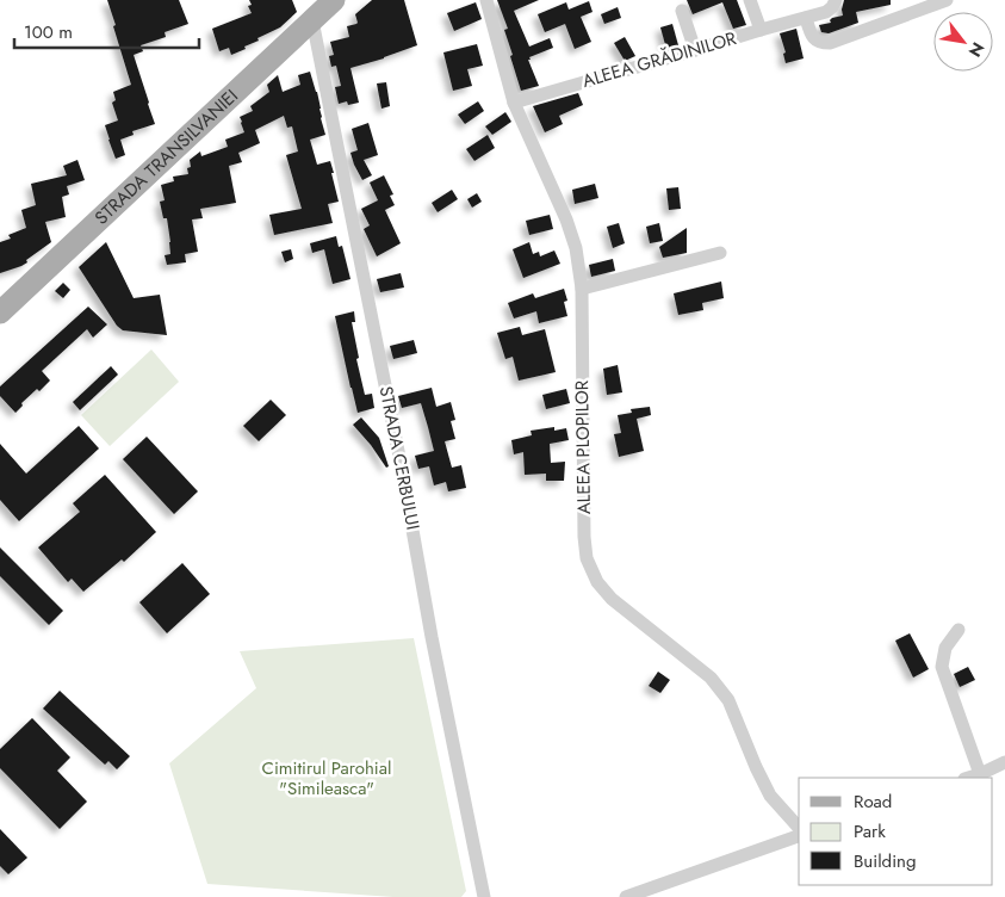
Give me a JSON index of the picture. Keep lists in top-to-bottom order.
{
  "streets": {
    "main road": ["STRADA TRANSILVANIEI"],
    "street": ["ALEEA GRĂDINILOR", "ALEEA PLOPILOR", "STRADA CERBULUI"]
  },
  "crossings": [
    ["ALEEA GRĂDINILOR", "ALEEA PLOPILOR"],
    ["STRADA TRANSILVANIEI", "STRADA CERBULUI"]
  ],
  "parks": ["Cimitirul Parohial \"Simileasca\""],
  "legend": ["Road", "Park", "Building"],
  "scale_bar": "100 m",
  "north": "bottom right"
}
